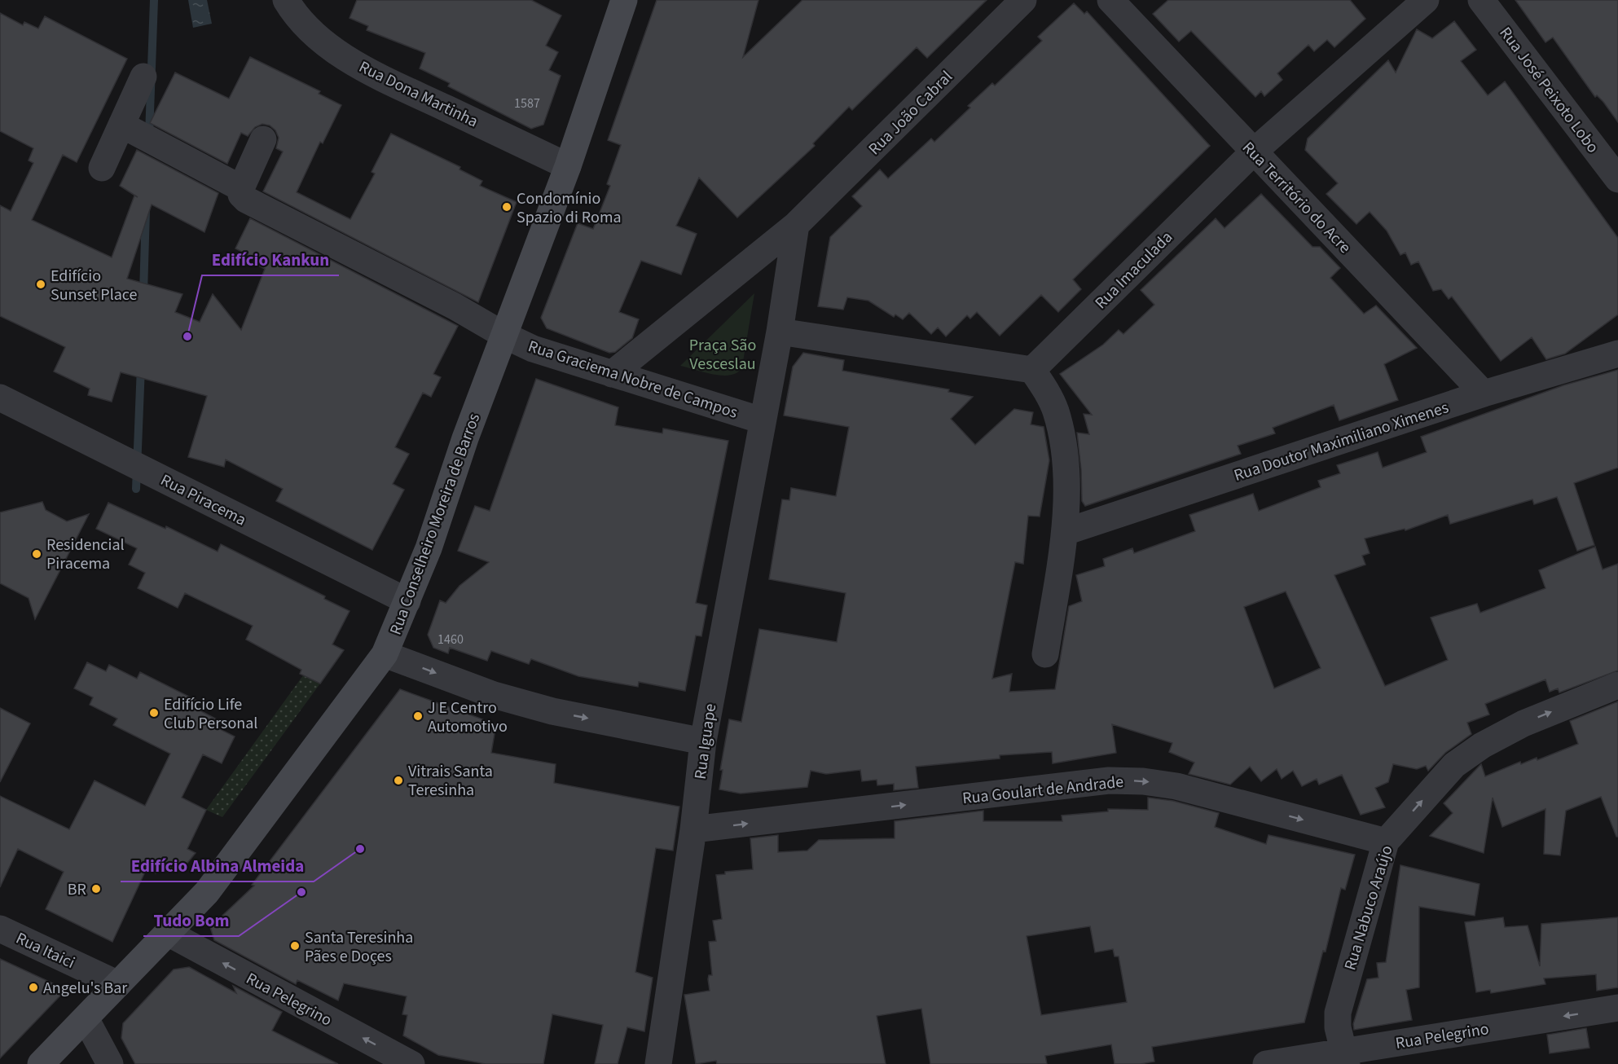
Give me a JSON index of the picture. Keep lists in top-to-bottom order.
{
  "streets": {
    "main road": ["Rua Conselheiro Moreira de Barros"],
    "street": [
      "Rua José Peixoto Lobo",
      "Rua Dona Martinha",
      "Rua João Cabral",
      "Rua Território do Acre",
      "Rua Imaculada",
      "Rua Graciema Nobre de Campos",
      "Rua Doutor Maximiliano Ximenes",
      "Rua Piracema",
      "Rua Iguape",
      "Rua Goulart de Andrade",
      "Rua Nabuco Araújo",
      "Rua Itaici",
      "Rua Pelegrino"
    ]
  },
  "crossings": [
    ["Rua Dona Martinha", "Rua Conselheiro Moreira de Barros"],
    ["Rua Território do Acre", "Rua Imaculada"],
    ["Rua Território do Acre", "Rua Doutor Maximiliano Ximenes"],
    ["Rua Graciema Nobre de Campos", "Rua Conselheiro Moreira de Barros"],
    ["Rua Graciema Nobre de Campos", "Rua Iguape"],
    ["Rua Piracema", "Rua Conselheiro Moreira de Barros"],
    ["Rua Conselheiro Moreira de Barros", "Rua Itaici"],
    ["Rua Conselheiro Moreira de Barros", "Rua Pelegrino"],
    ["Rua Iguape", "Rua Goulart de Andrade"],
    ["Rua Goulart de Andrade", "Rua Nabuco Araújo"],
    ["Rua Nabuco Araújo", "Rua Pelegrino"]
  ],
  "one_way": ["Rua Goulart de Andrade", "Rua Nabuco Araújo", "Rua Pelegrino"],
  "parks": ["Praça São Vesceslau"],
  "places": [
    "Condomínio Spazio di Roma",
    "Edifício Sunset Place",
    "Edifício Kankun",
    "Residencial Piracema",
    "Edifício Life Club Personal",
    "J E Centro Automotivo",
    "Vitrais Santa Teresinha",
    "Edifício Albina Almeida",
    "BR",
    "Tudo Bom",
    "Santa Teresinha Pães e Doçes",
    "Angelu's Bar"
  ],
  "house_numbers": ["1587", "1460"]
}
